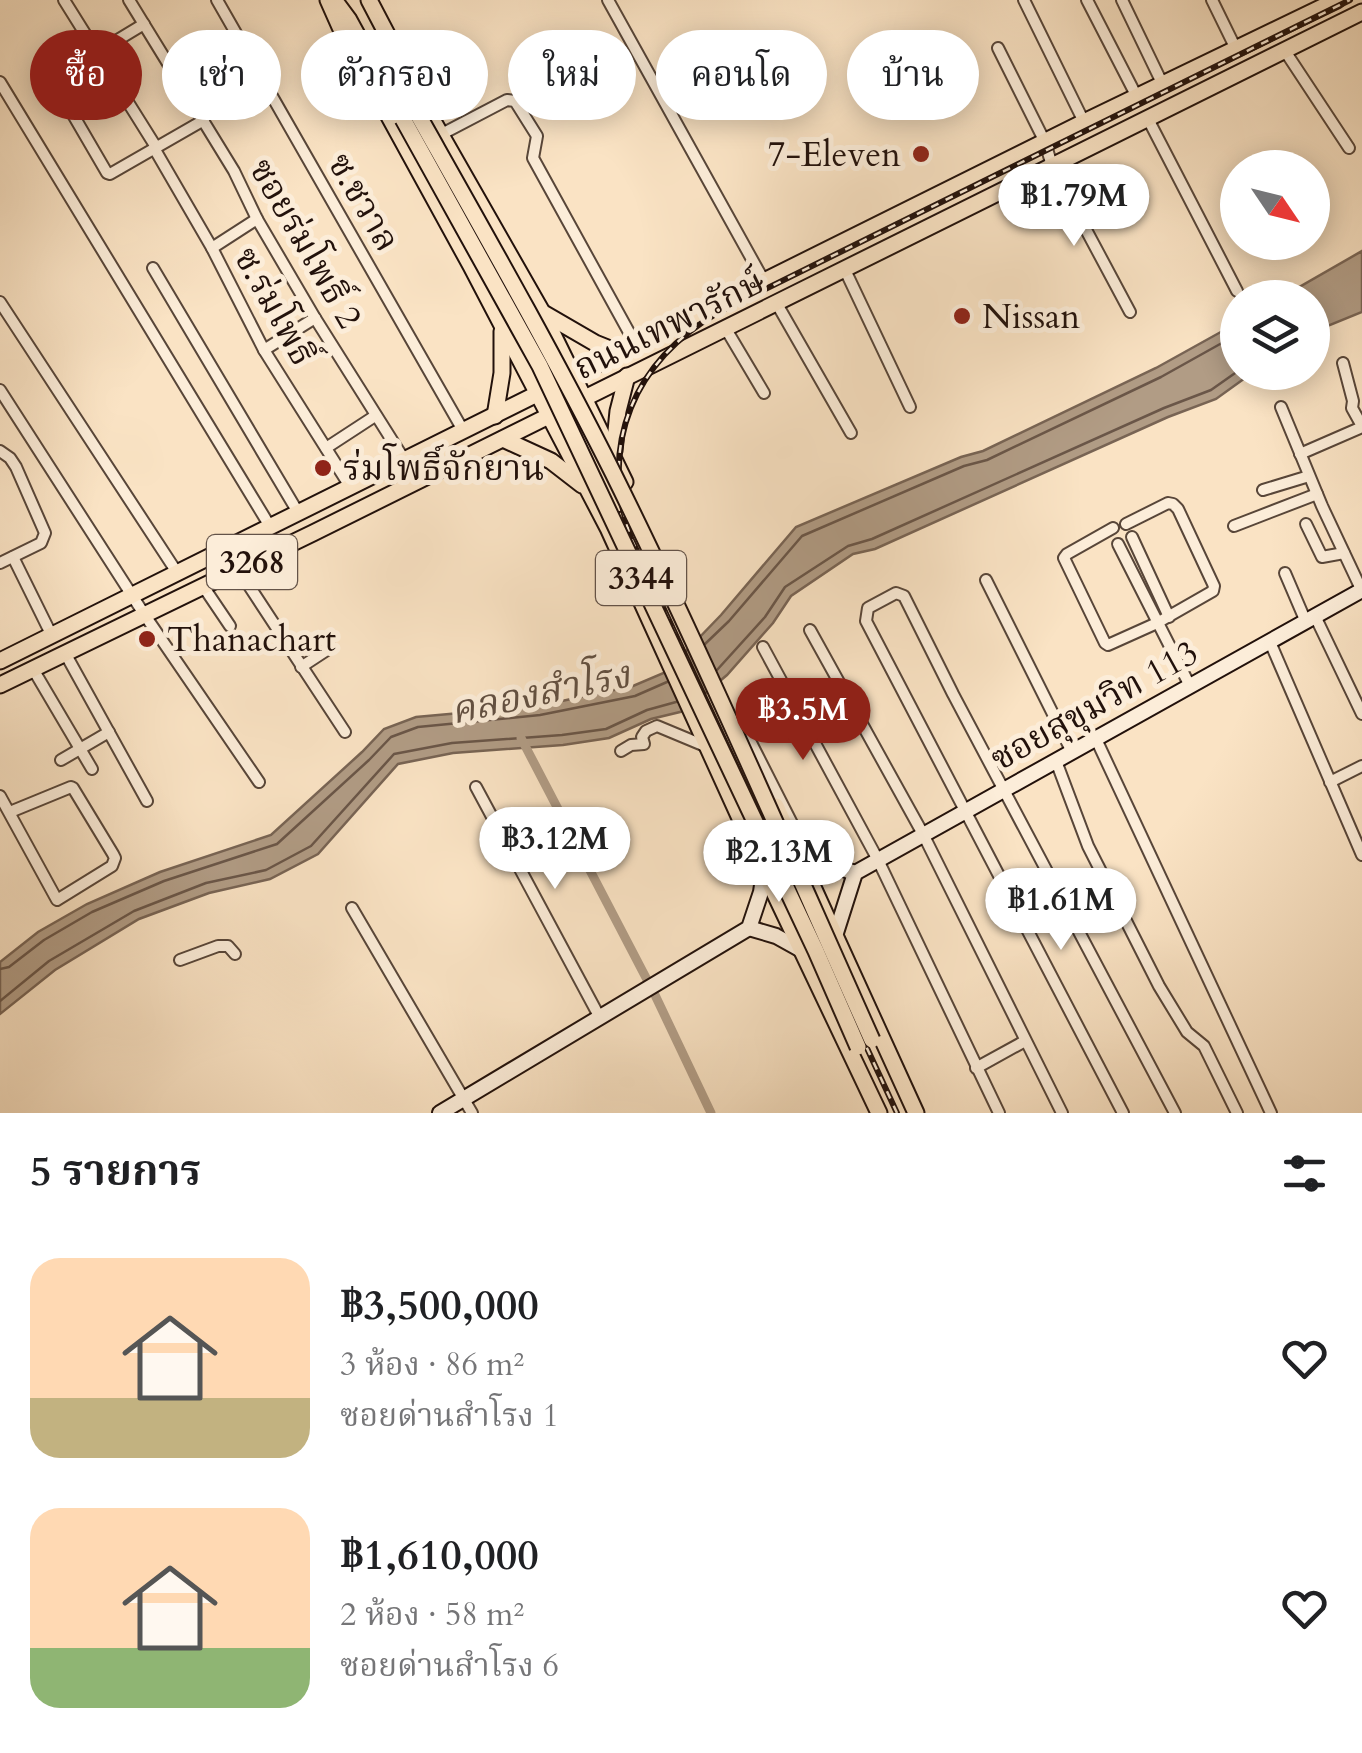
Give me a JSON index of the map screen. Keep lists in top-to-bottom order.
{
  "streets": {
    "main road": [
      "ถนนเทพารักษ์",
      "3268",
      "3344",
      "ซอยสุขุมวิท 113"
    ],
    "street": ["ซ.ชวาล", "ซอยร่มโพธิ์ 2", "ซ.ร่มโพธิ์"]
  },
  "crossings": [
    ["ซ.ชวาล", "ถนนเทพารักษ์"],
    ["ซอยร่มโพธิ์ 2", "ถนนเทพารักษ์"],
    ["ซ.ร่มโพธิ์", "ถนนเทพารักษ์"],
    ["ถนนเทพารักษ์", "3344"]
  ],
  "water": ["คลองสำโรง"],
  "places": [
    "7-Eleven",
    "Nissan",
    "ร่มโพธิ์จักยาน",
    "Thanachart"
  ],
  "north": "bottom right",
  "page": {
    "chip": [
      "ซื้อ",
      "เช่า",
      "ตัวกรอง",
      "ใหม่",
      "คอนโด",
      "บ้าน"
    ],
    "price": [
      "฿1.79M",
      "฿3.5M",
      "฿3.12M",
      "฿2.13M",
      "฿1.61M"
    ],
    "heading": "5 รายการ",
    "list": [
      {
        "name": "฿3,500,000",
        "note": "3 ห้อง · 86 m² · ซอยด่านสำโรง 1"
      },
      {
        "name": "฿1,610,000",
        "note": "2 ห้อง · 58 m² · ซอยด่านสำโรง 6"
      }
    ]
  }
}
